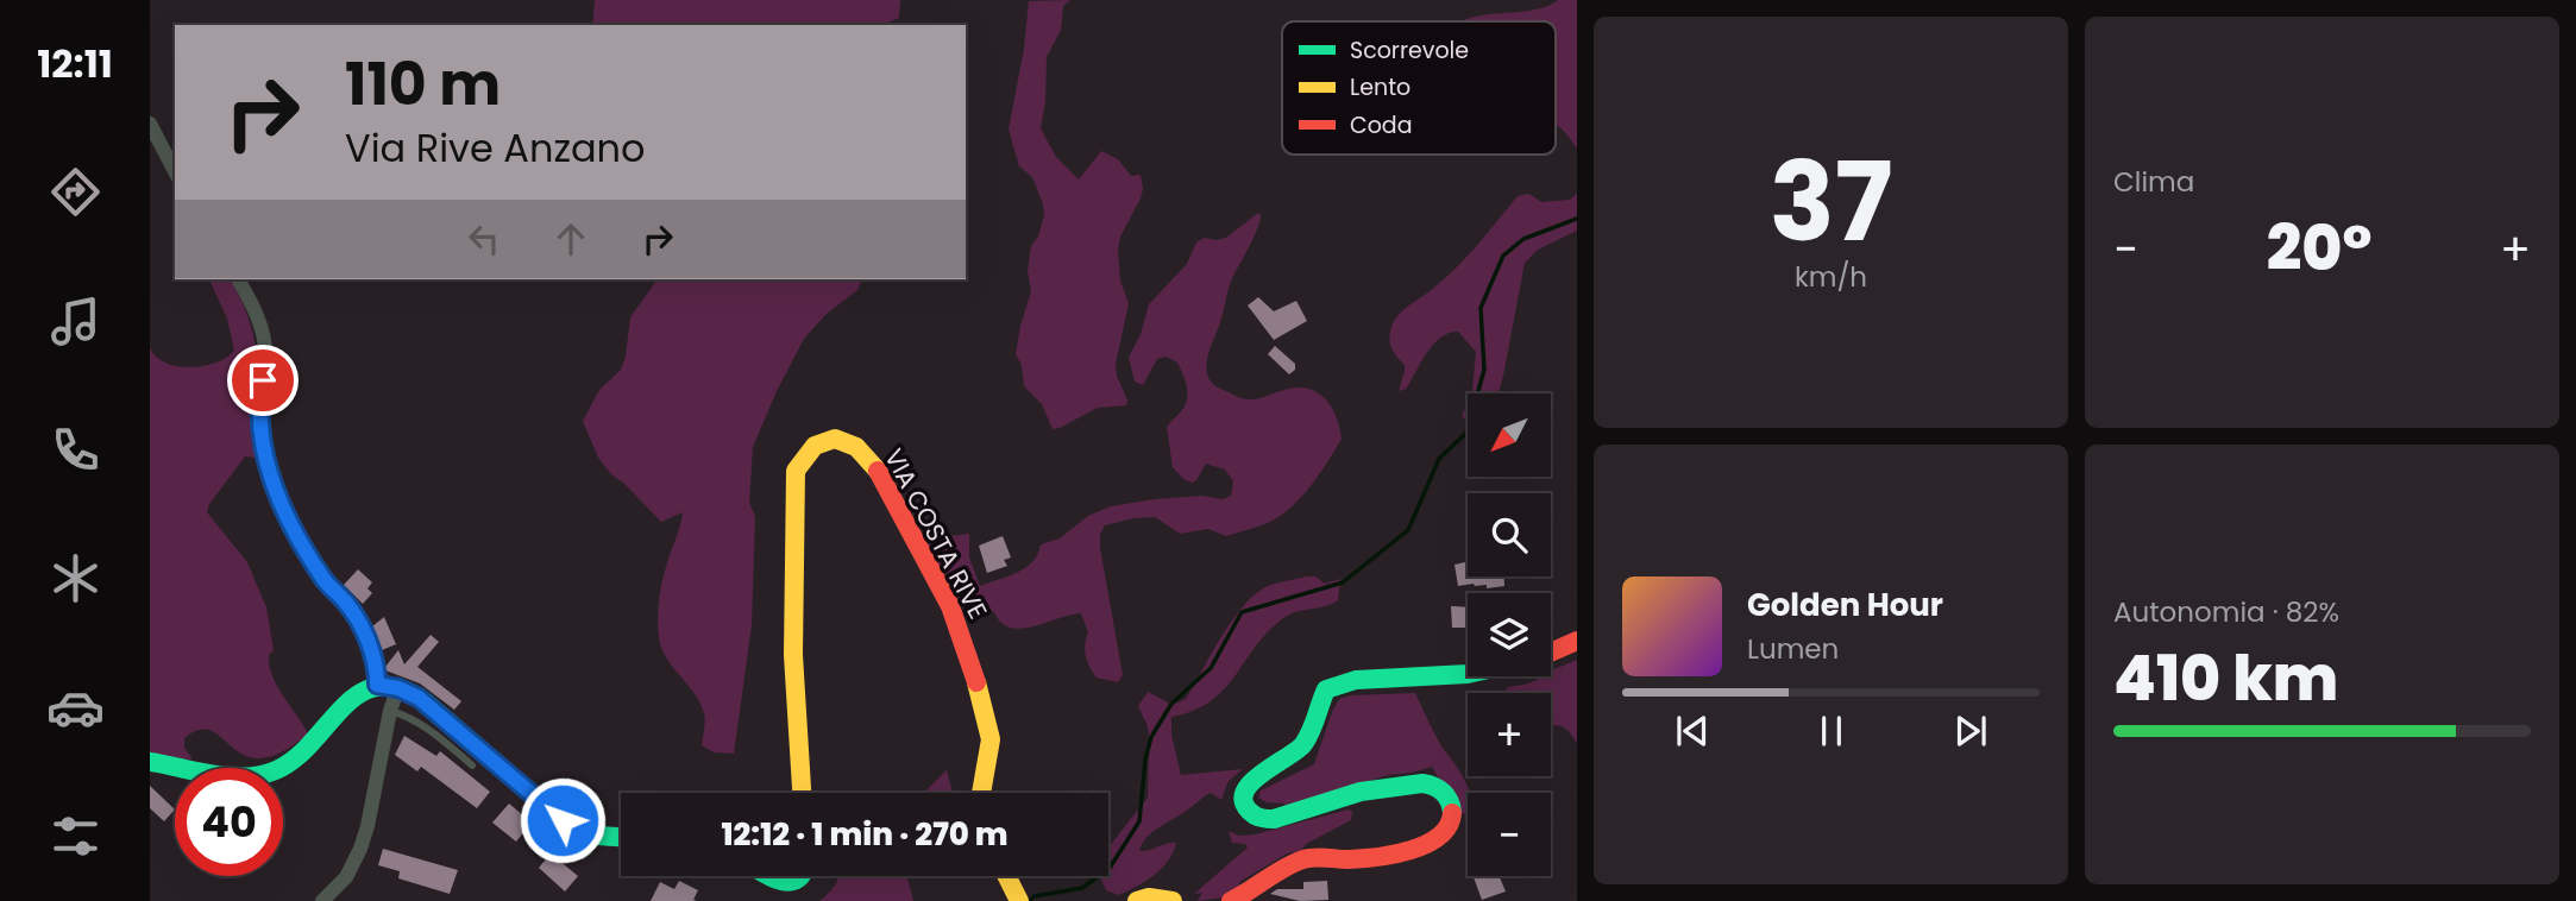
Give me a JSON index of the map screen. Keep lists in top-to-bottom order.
{
  "streets": {
    "street": ["VIA COSTA RIVE"]
  },
  "legend": ["Scorrevole", "Lento", "Coda"],
  "north": "bottom left",
  "page": {
    "tabs": "12:11",
    "tile": [
      ["37", "km/h"],
      "Clima",
      ["Autonomia · 82%", "410 km"]
    ],
    "turn": ["110 m", "Via Rive Anzano"],
    "heat": ["−", "20°", "+"],
    "map_buttons": ["+", "−"],
    "song": ["Golden Hour", "Lumen"],
    "limit": "40",
    "trip": "12:12 · 1 min · 270 m"
  }
}
